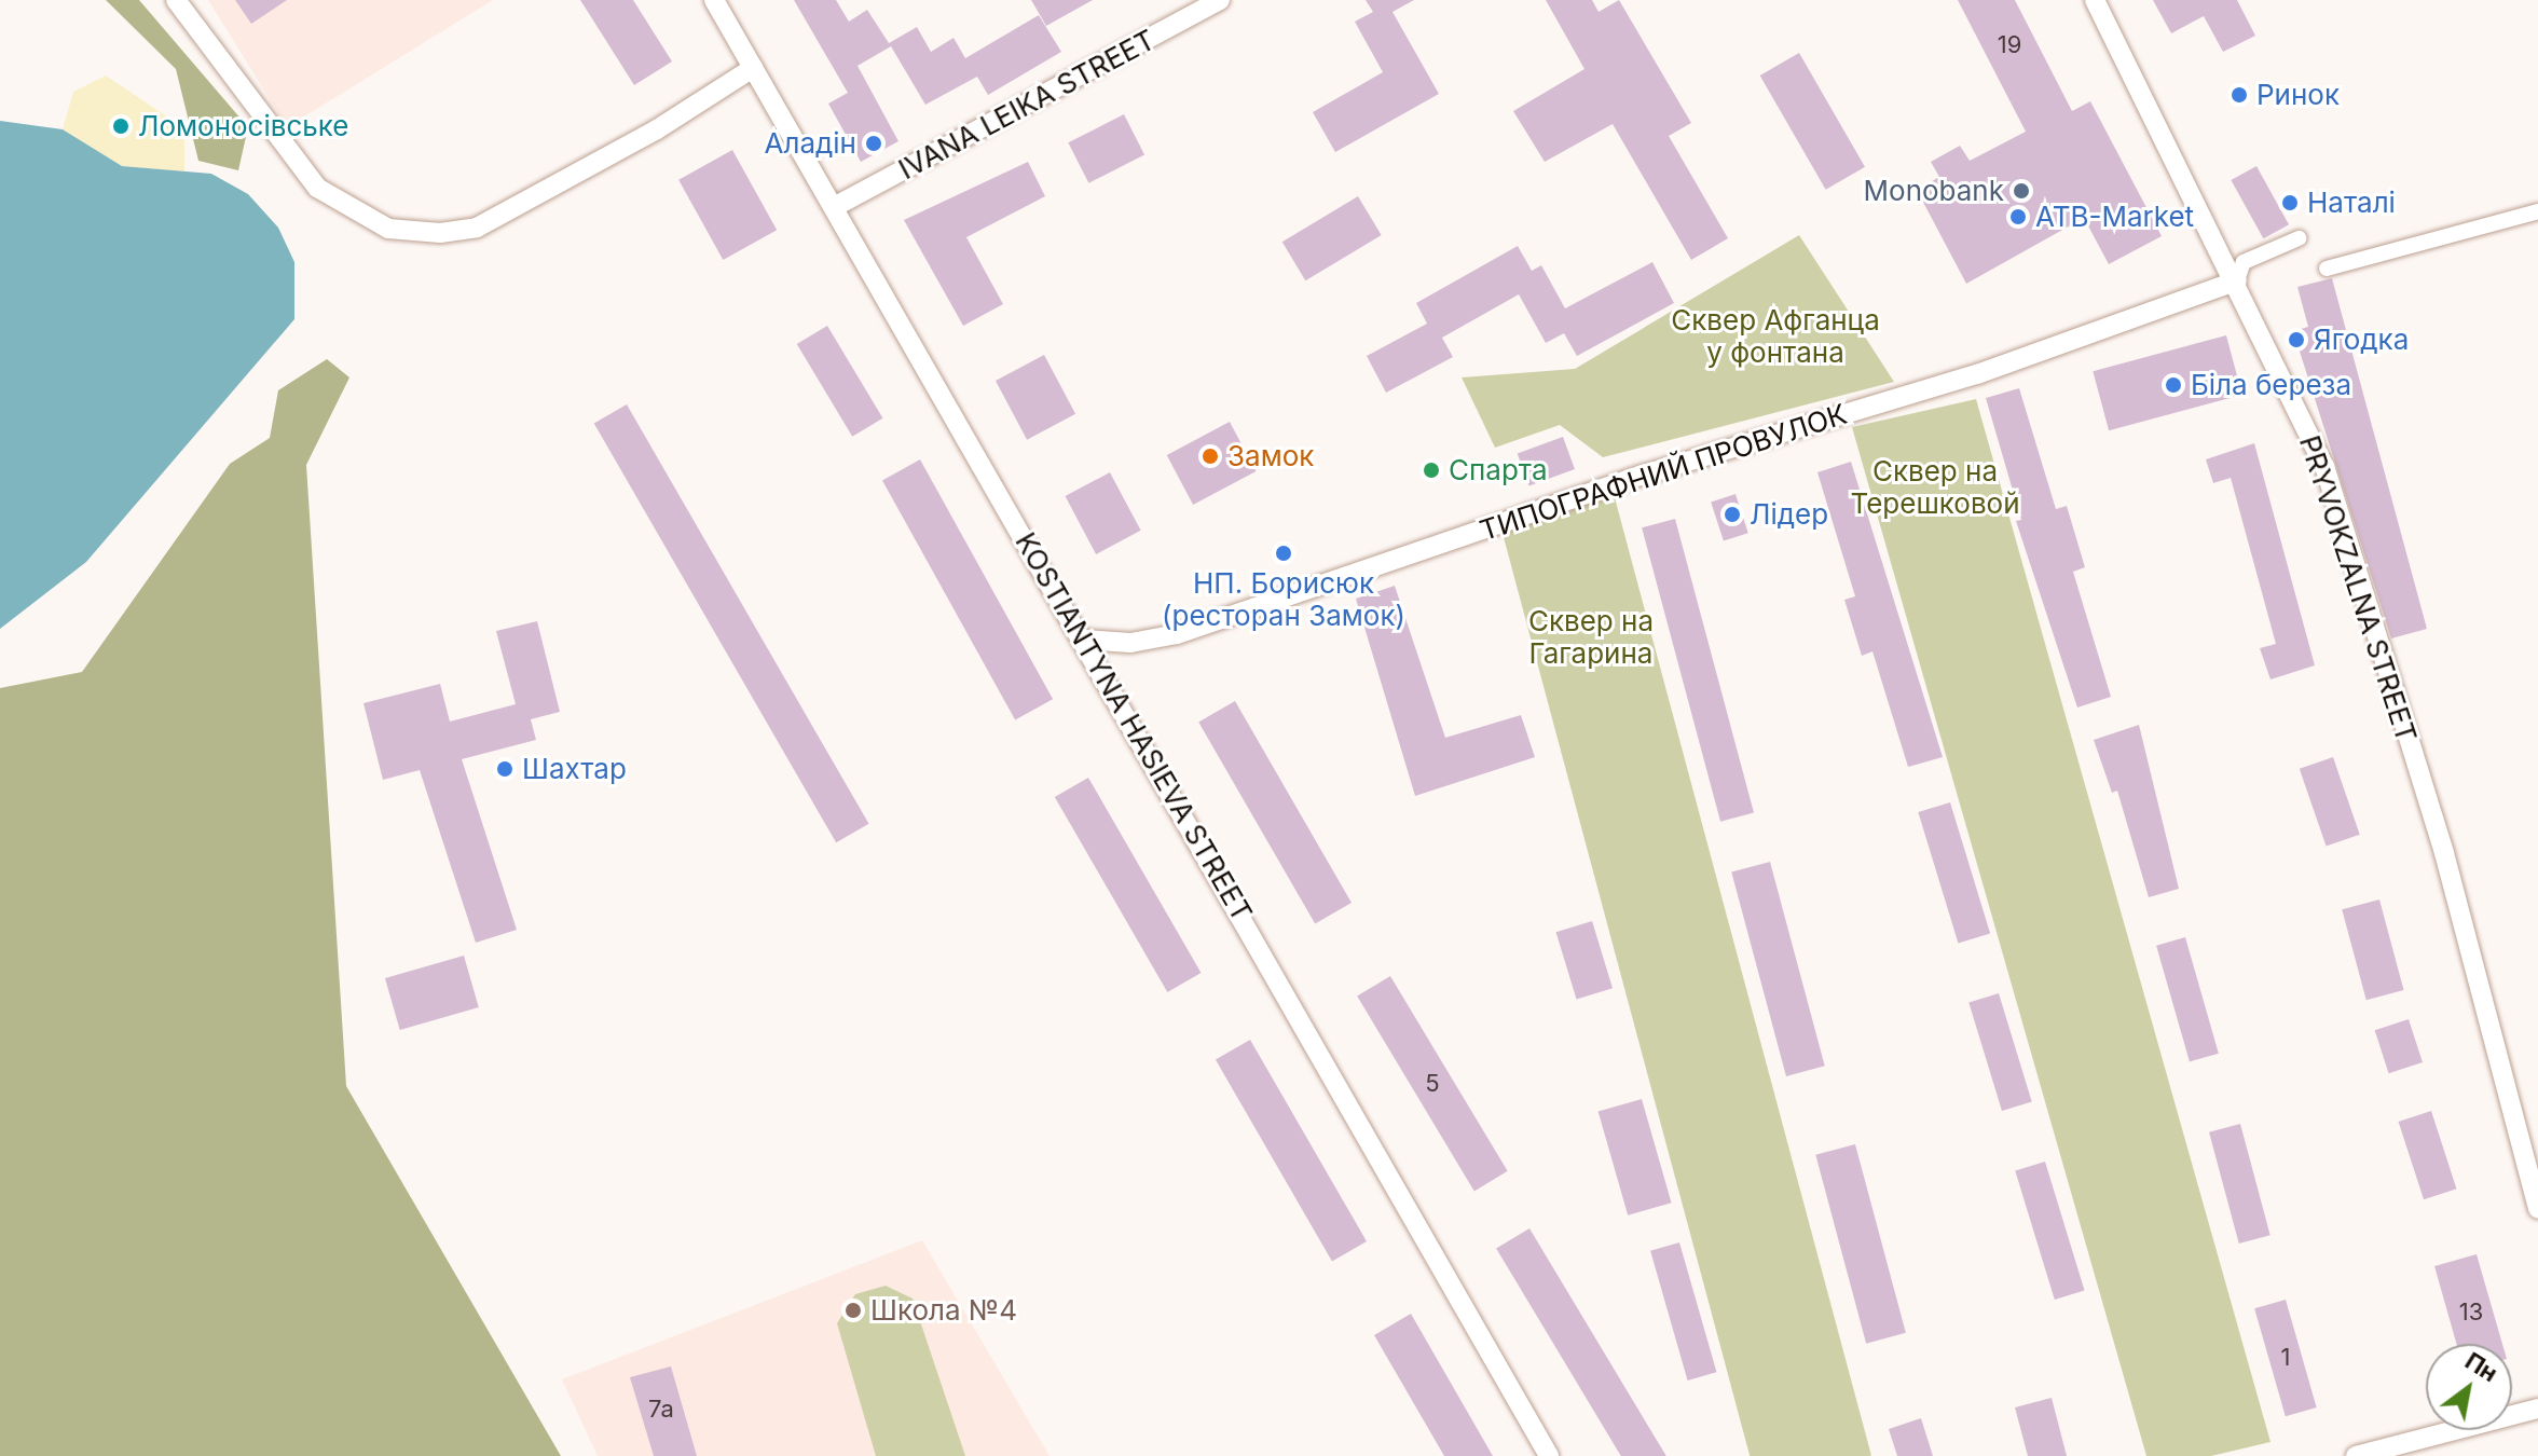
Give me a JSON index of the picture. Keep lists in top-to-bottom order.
{
  "streets": {
    "street": [
      "IVANA LEIKA STREET",
      "ТИПОГРАФНИЙ ПРОВУЛОК",
      "PRYVOKZALNA STREET",
      "KOSTIANTYNA HASIEVA STREET"
    ]
  },
  "crossings": [
    ["IVANA LEIKA STREET", "KOSTIANTYNA HASIEVA STREET"],
    ["ТИПОГРАФНИЙ ПРОВУЛОК", "PRYVOKZALNA STREET"],
    ["ТИПОГРАФНИЙ ПРОВУЛОК", "KOSTIANTYNA HASIEVA STREET"]
  ],
  "parks": ["Сквер Афганца у фонтана", "Сквер на Терешковой", "Сквер на Гагарина"],
  "places": [
    "Ринок",
    "Ломоносівське",
    "Аладін",
    "Monobank",
    "Наталі",
    "ATB-Market",
    "Ягодка",
    "Біла береза",
    "Замок",
    "Спарта",
    "Лідер",
    "НП. Борисюк (ресторан Замок)",
    "Шахтар",
    "Школа №4"
  ],
  "house_numbers": [
    "19",
    "5",
    "13",
    "1",
    "7а"
  ],
  "north": "top right"
}
